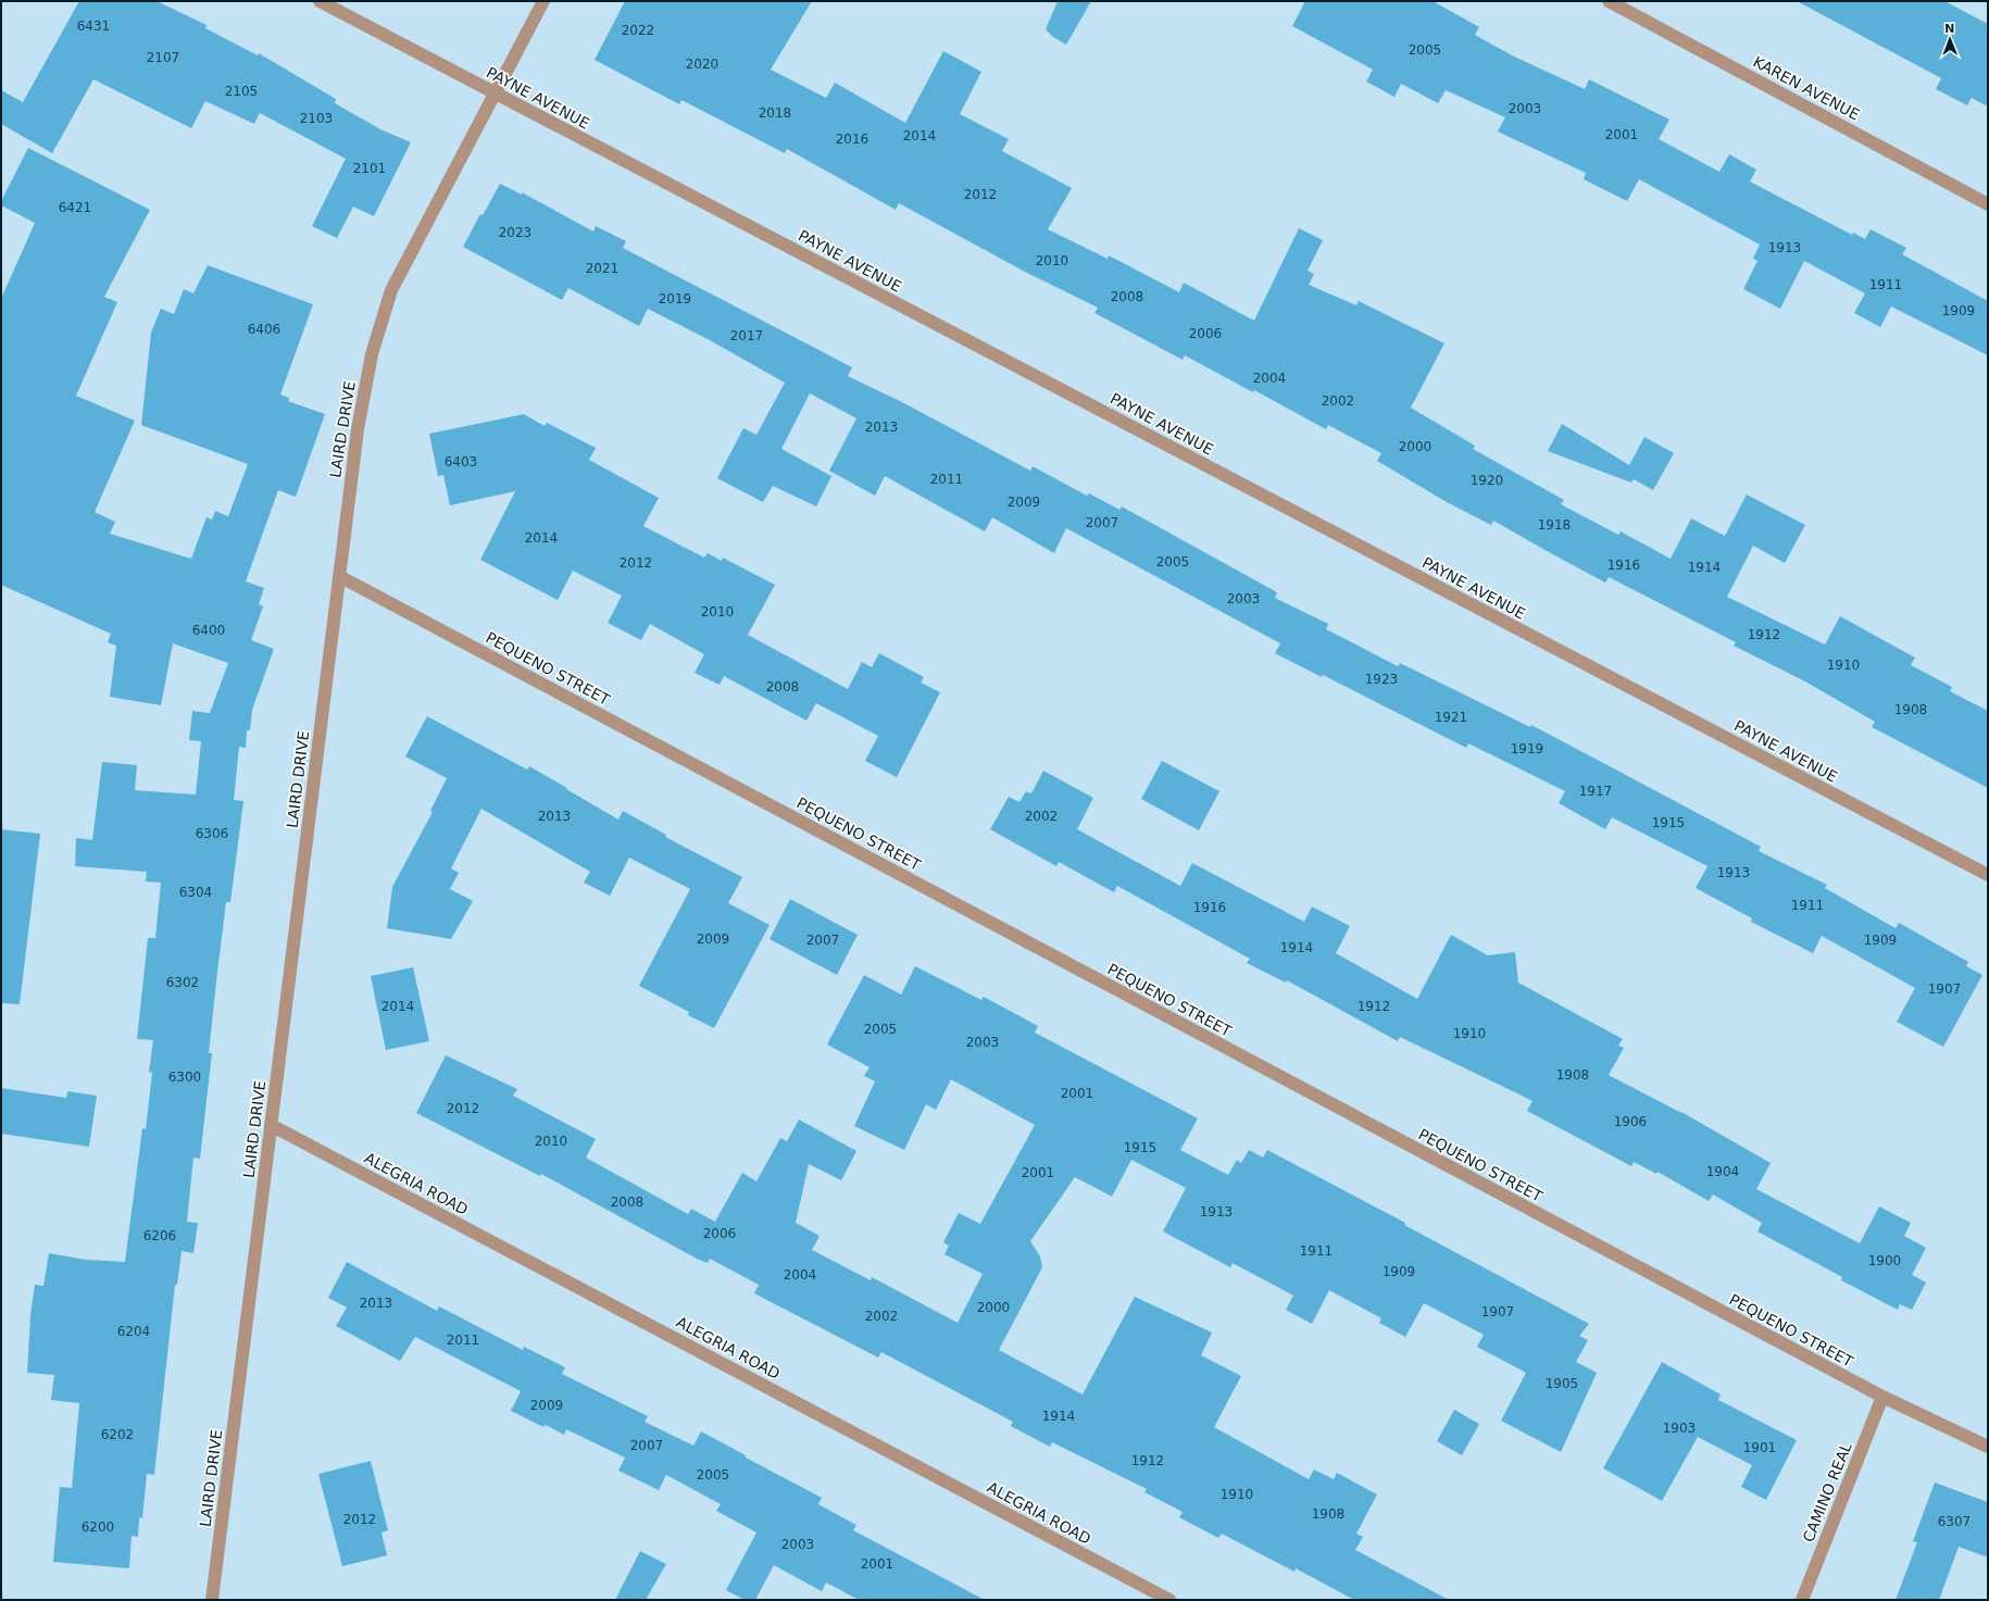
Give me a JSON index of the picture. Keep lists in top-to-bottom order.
{
  "streets": {
    "street": [
      "KAREN AVENUE",
      "PAYNE AVENUE",
      "LAIRD DRIVE",
      "PEQUENO STREET",
      "ALEGRIA ROAD",
      "CAMINO REAL"
    ]
  },
  "crossings": [
    ["PAYNE AVENUE", "LAIRD DRIVE"],
    ["LAIRD DRIVE", "PEQUENO STREET"],
    ["LAIRD DRIVE", "ALEGRIA ROAD"],
    ["PEQUENO STREET", "CAMINO REAL"]
  ],
  "house_numbers": [
    "6431",
    "2022",
    "2005",
    "2107",
    "2020",
    "2105",
    "2003",
    "2018",
    "2103",
    "2001",
    "2014",
    "2016",
    "2101",
    "2012",
    "6421",
    "2023",
    "1913",
    "2010",
    "2021",
    "1911",
    "2008",
    "2019",
    "1909",
    "6406",
    "2006",
    "2017",
    "2004",
    "2002",
    "2013",
    "2000",
    "6403",
    "2011",
    "1920",
    "2009",
    "2007",
    "1918",
    "2014",
    "2005",
    "2012",
    "1916",
    "1914",
    "2003",
    "2010",
    "6400",
    "1912",
    "1910",
    "1923",
    "2008",
    "1908",
    "1921",
    "1919",
    "1917",
    "2013",
    "2002",
    "1915",
    "6306",
    "1913",
    "6304",
    "1911",
    "1916",
    "2009",
    "2007",
    "1909",
    "1914",
    "6302",
    "1907",
    "2014",
    "1912",
    "2005",
    "1910",
    "2003",
    "1908",
    "6300",
    "2001",
    "2012",
    "1906",
    "2010",
    "1915",
    "1904",
    "2001",
    "2008",
    "1913",
    "2006",
    "6206",
    "1911",
    "1900",
    "1909",
    "2004",
    "2013",
    "2000",
    "1907",
    "2002",
    "6204",
    "2011",
    "1905",
    "2009",
    "1914",
    "1903",
    "6202",
    "2007",
    "1901",
    "1912",
    "2005",
    "1910",
    "1908",
    "2012",
    "6307",
    "6200",
    "2003",
    "2001"
  ],
  "north": "top"
}
